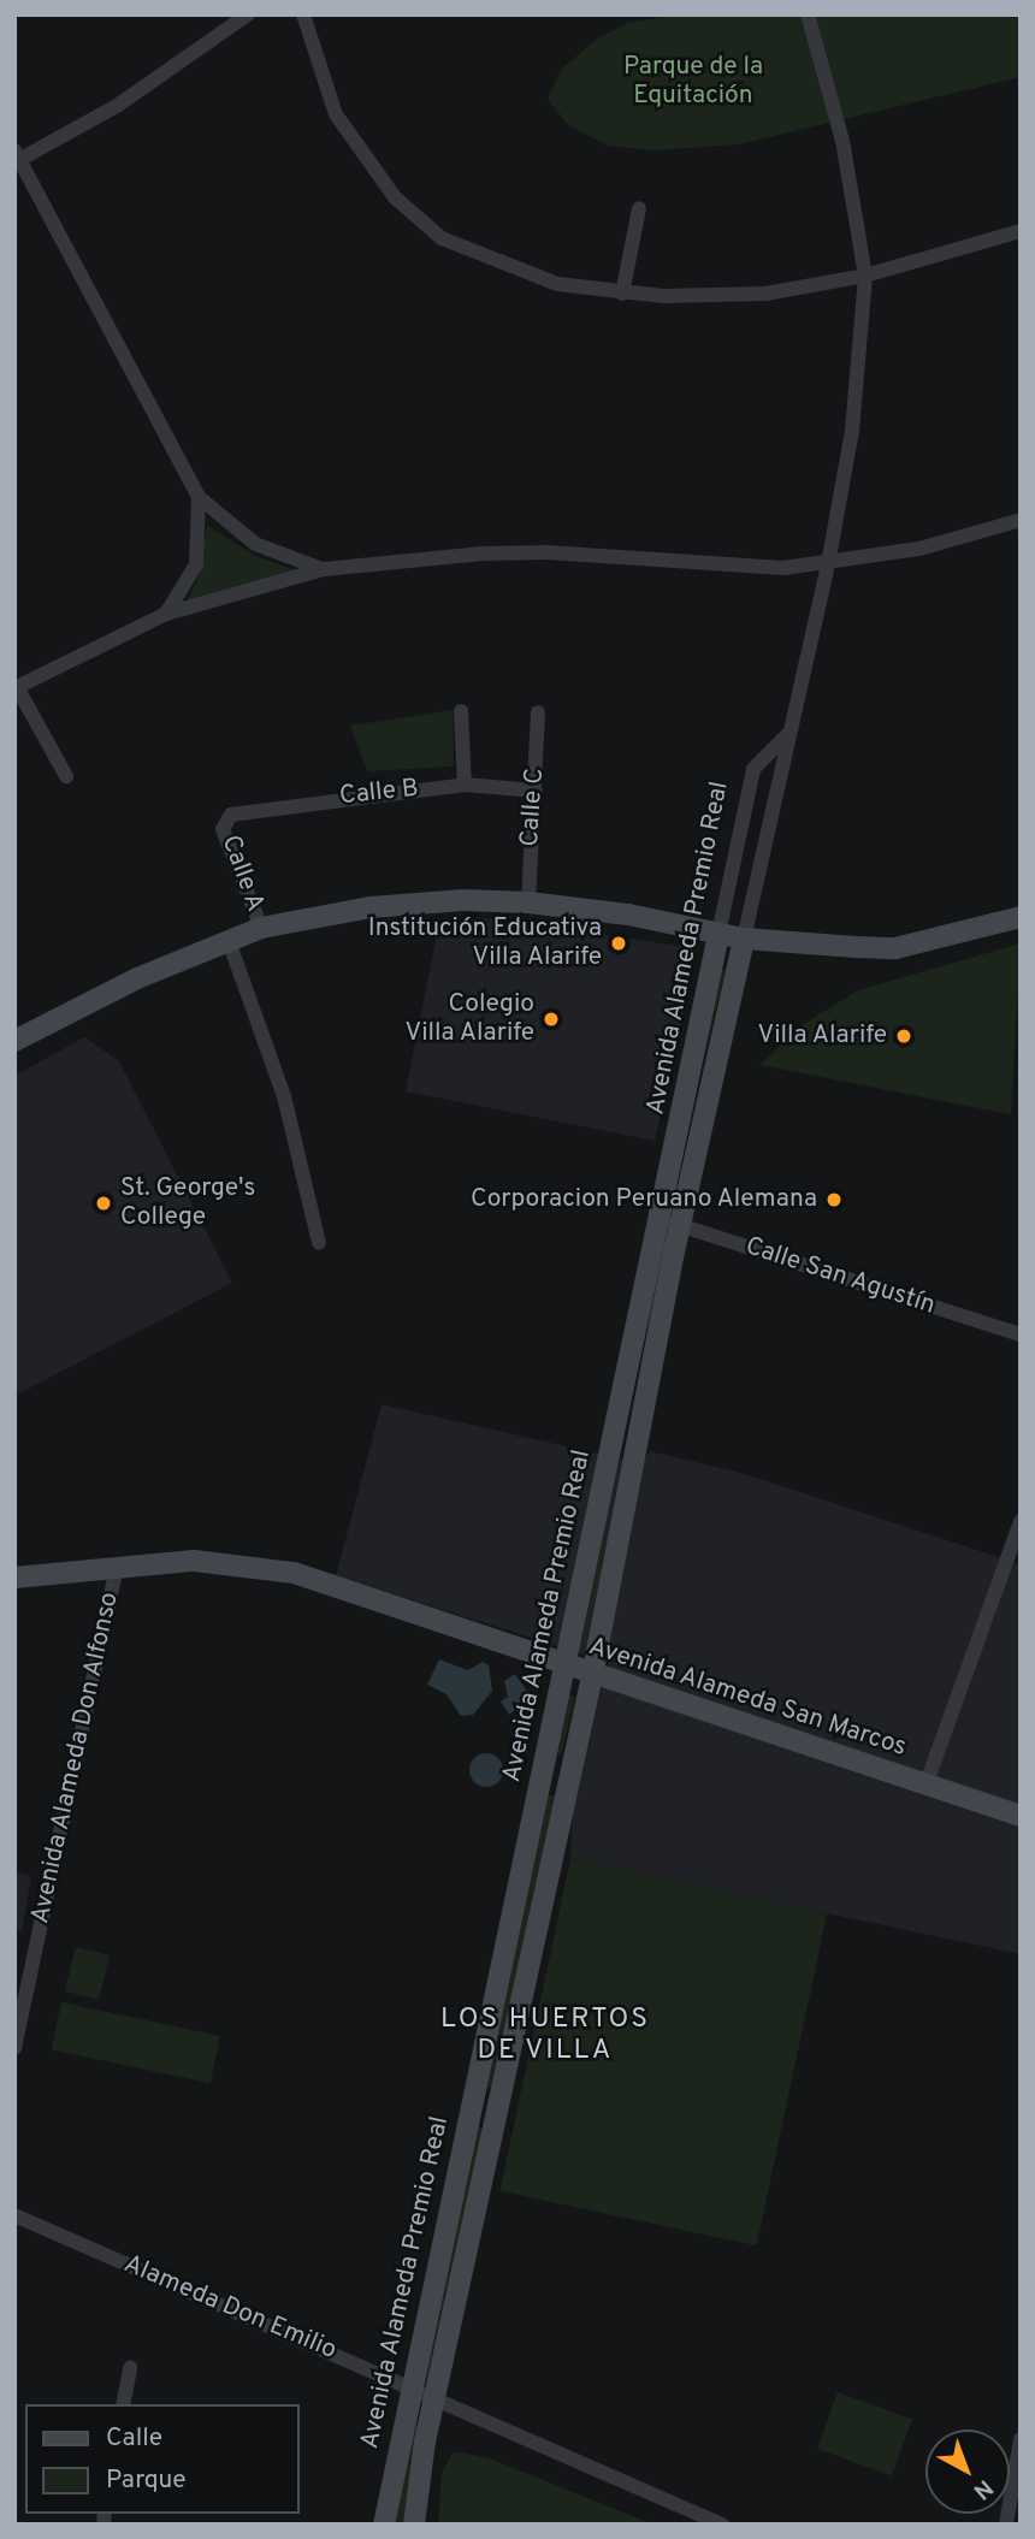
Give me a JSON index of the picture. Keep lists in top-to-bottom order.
{
  "streets": {
    "street": [
      "Calle B",
      "Calle C",
      "Calle A",
      "Avenida Alameda Premio Real",
      "Calle San Agustín",
      "Avenida Alameda San Marcos",
      "Avenida Alameda Don Alfonso",
      "Alameda Don Emilio"
    ]
  },
  "crossings": [
    ["Calle B", "Calle C"],
    ["Calle B", "Calle A"],
    ["Avenida Alameda Premio Real", "Calle San Agustín"],
    ["Avenida Alameda Premio Real", "Avenida Alameda San Marcos"],
    ["Avenida Alameda Premio Real", "Alameda Don Emilio"],
    ["Avenida Alameda San Marcos", "Avenida Alameda Don Alfonso"]
  ],
  "districts": ["LOS HUERTOS DE VILLA"],
  "parks": ["Parque de la Equitación"],
  "places": [
    "Institución Educativa Villa Alarife",
    "Colegio Villa Alarife",
    "Villa Alarife",
    "Corporacion Peruano Alemana",
    "St. George's College"
  ],
  "legend": ["Calle", "Parque"],
  "north": "bottom right"
}
